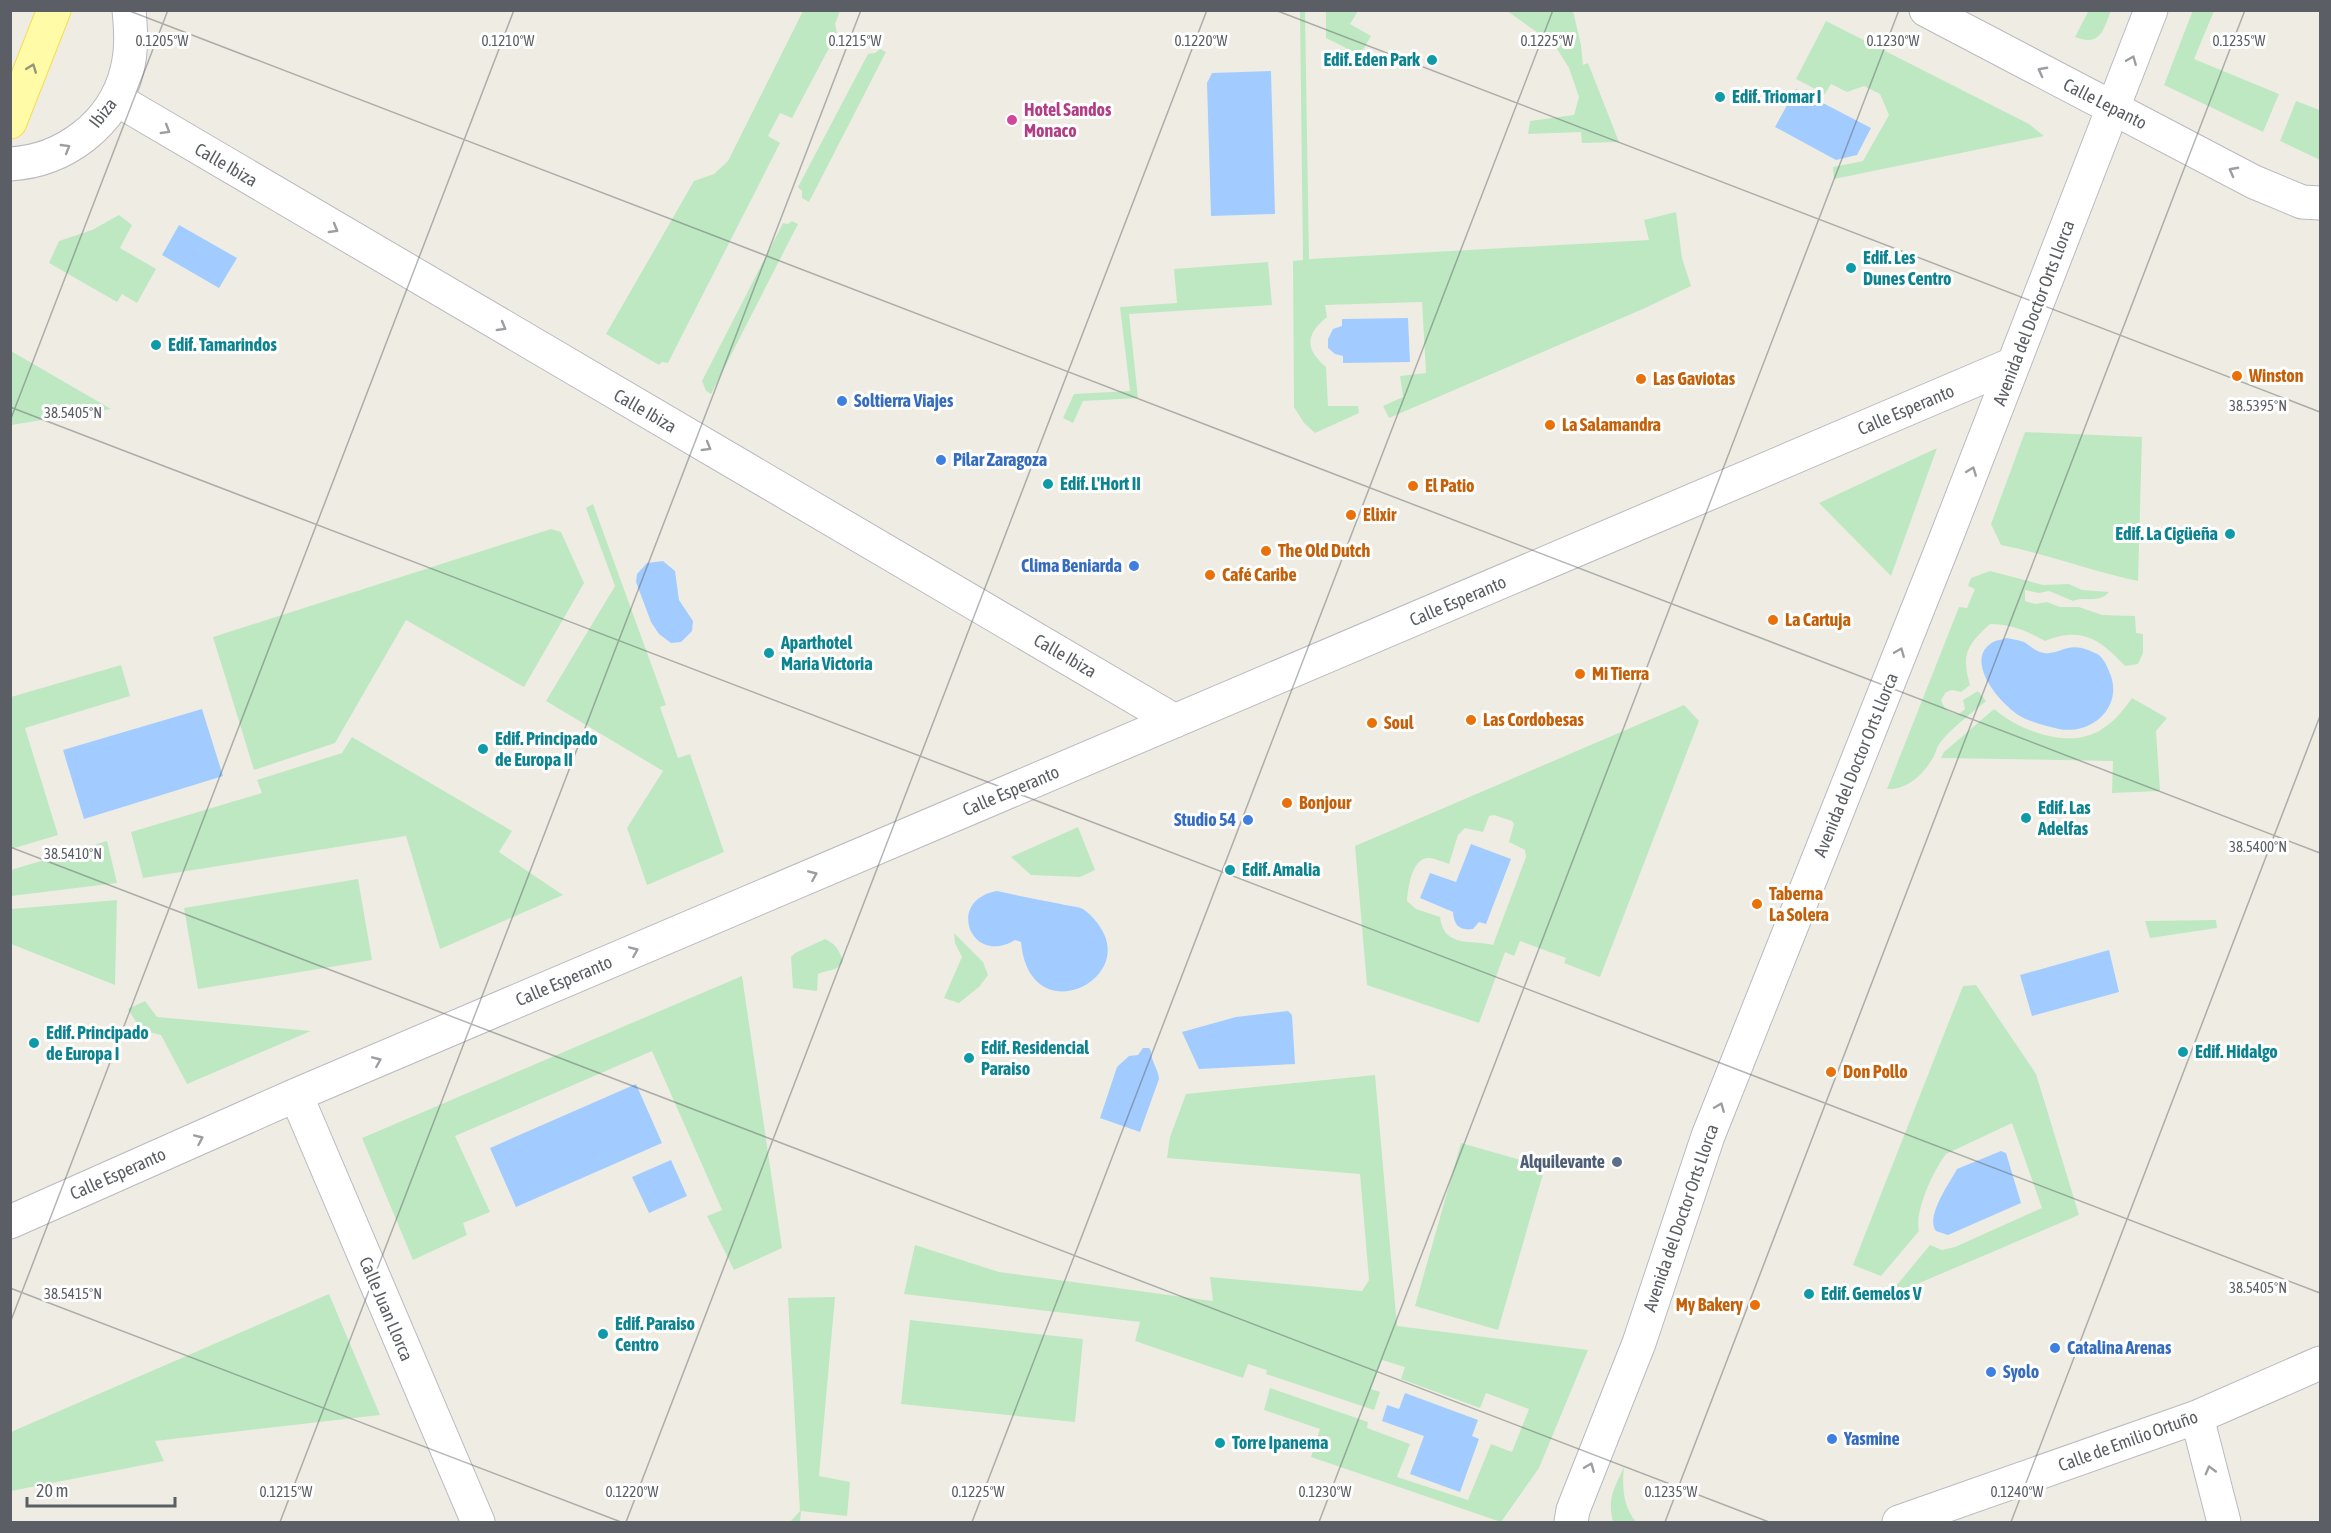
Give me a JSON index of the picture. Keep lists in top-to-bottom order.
{
  "streets": {
    "street": [
      "Calle Lepanto",
      "Ibiza",
      "Calle Ibiza",
      "Avenida del Doctor Orts Llorca",
      "Calle Esperanto",
      "Calle Juan Llorca",
      "Calle de Emilio Ortuño"
    ]
  },
  "crossings": [
    ["Calle Lepanto", "Avenida del Doctor Orts Llorca"],
    ["Ibiza", "Calle Ibiza"],
    ["Calle Ibiza", "Calle Esperanto"],
    ["Avenida del Doctor Orts Llorca", "Calle Esperanto"],
    ["Calle Esperanto", "Calle Juan Llorca"]
  ],
  "one_way": [
    "Calle Lepanto",
    "Ibiza",
    "Calle Ibiza",
    "Avenida del Doctor Orts Llorca",
    "Calle Esperanto"
  ],
  "places": [
    "Edif. Eden Park",
    "Edif. Triomar I",
    "Hotel Sandos Monaco",
    "Edif. Les Dunes Centro",
    "Edif. Tamarindos",
    "Winston",
    "Las Gaviotas",
    "Soltierra Viajes",
    "La Salamandra",
    "Pilar Zaragoza",
    "Edif. L'Hort II",
    "El Patio",
    "Elixir",
    "Edif. La Cigüeña",
    "The Old Dutch",
    "Clima Beniarda",
    "Café Caribe",
    "La Cartuja",
    "Aparthotel Maria Victoria",
    "Mi Tierra",
    "Las Cordobesas",
    "Soul",
    "Edif. Principado de Europa II",
    "Bonjour",
    "Edif. Las Adelfas",
    "Studio 54",
    "Edif. Amalia",
    "Taberna La Solera",
    "Edif. Principado de Europa I",
    "Edif. Hidalgo",
    "Edif. Residencial Paraiso",
    "Don Pollo",
    "Alquilevante",
    "Edif. Gemelos V",
    "My Bakery",
    "Edif. Paraiso Centro",
    "Catalina Arenas",
    "Syolo",
    "Yasmine",
    "Torre Ipanema"
  ],
  "scale_bar": "20 m",
  "coordinates": [
    "0.1210°W",
    "0.1205°W",
    "0.1215°W",
    "0.1220°W",
    "0.1225°W",
    "0.1230°W",
    "0.1235°W",
    "38.5395°N",
    "38.5405°N",
    "38.5400°N",
    "38.5410°N",
    "38.5415°N",
    "0.1240°W"
  ]
}
